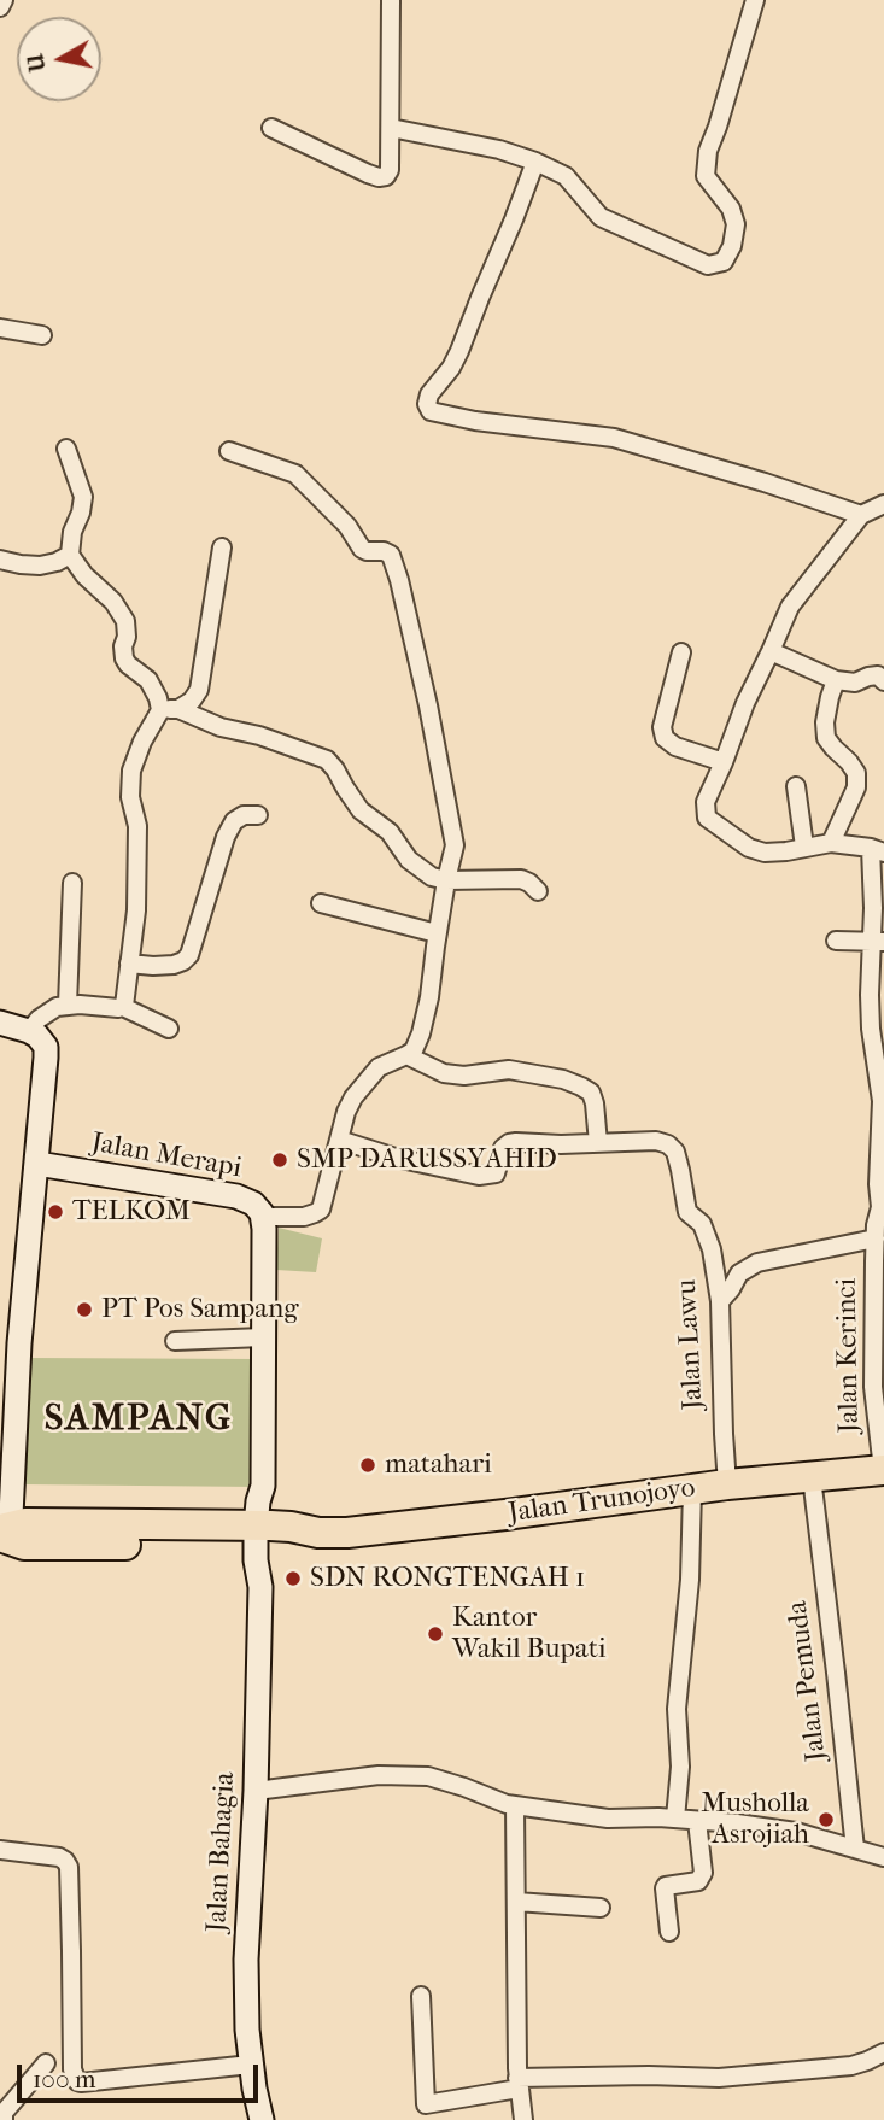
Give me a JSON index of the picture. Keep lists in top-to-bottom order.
{
  "streets": {
    "highway": ["Jalan Trunojoyo"],
    "street": [
      "Jalan Merapi",
      "Jalan Lawu",
      "Jalan Kerinci",
      "Jalan Pemuda",
      "Jalan Bahagia"
    ]
  },
  "crossings": [
    ["Jalan Merapi", "Jalan Trunojoyo"],
    ["Jalan Merapi", "Jalan Bahagia"],
    ["Jalan Lawu", "Jalan Trunojoyo"],
    ["Jalan Kerinci", "Jalan Trunojoyo"],
    ["Jalan Trunojoyo", "Jalan Pemuda"],
    ["Jalan Trunojoyo", "Jalan Bahagia"]
  ],
  "districts": ["SAMPANG"],
  "places": [
    "SMP DARUSSYAHID",
    "TELKOM",
    "PT Pos Sampang",
    "matahari",
    "SDN RONGTENGAH 1",
    "Kantor Wakil Bupati",
    "Musholla Asrojiah"
  ],
  "scale_bar": "100 m",
  "north": "left"
}
